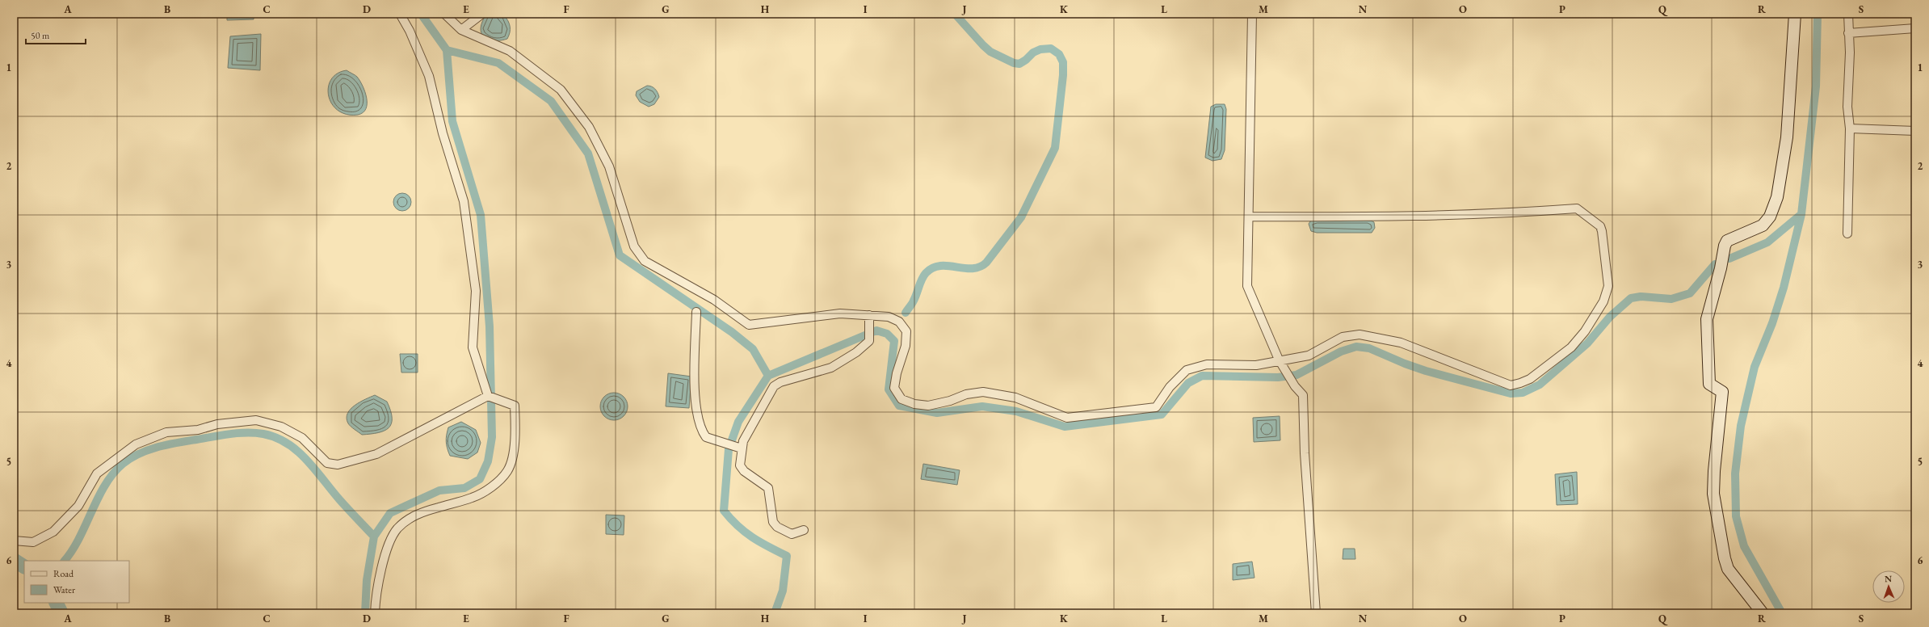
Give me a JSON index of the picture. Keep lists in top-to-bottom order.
{
  "legend": ["Road", "Water"],
  "scale_bar": "50 m",
  "north": "top",
  "grid": {
    "columns": [
      "A",
      "B",
      "C",
      "D",
      "E",
      "F",
      "G",
      "H",
      "I",
      "J",
      "K",
      "L",
      "M",
      "N",
      "O",
      "P",
      "Q",
      "R",
      "S"
    ],
    "rows": [
      "1",
      "2",
      "3",
      "4",
      "5",
      "6"
    ]
  }
}
